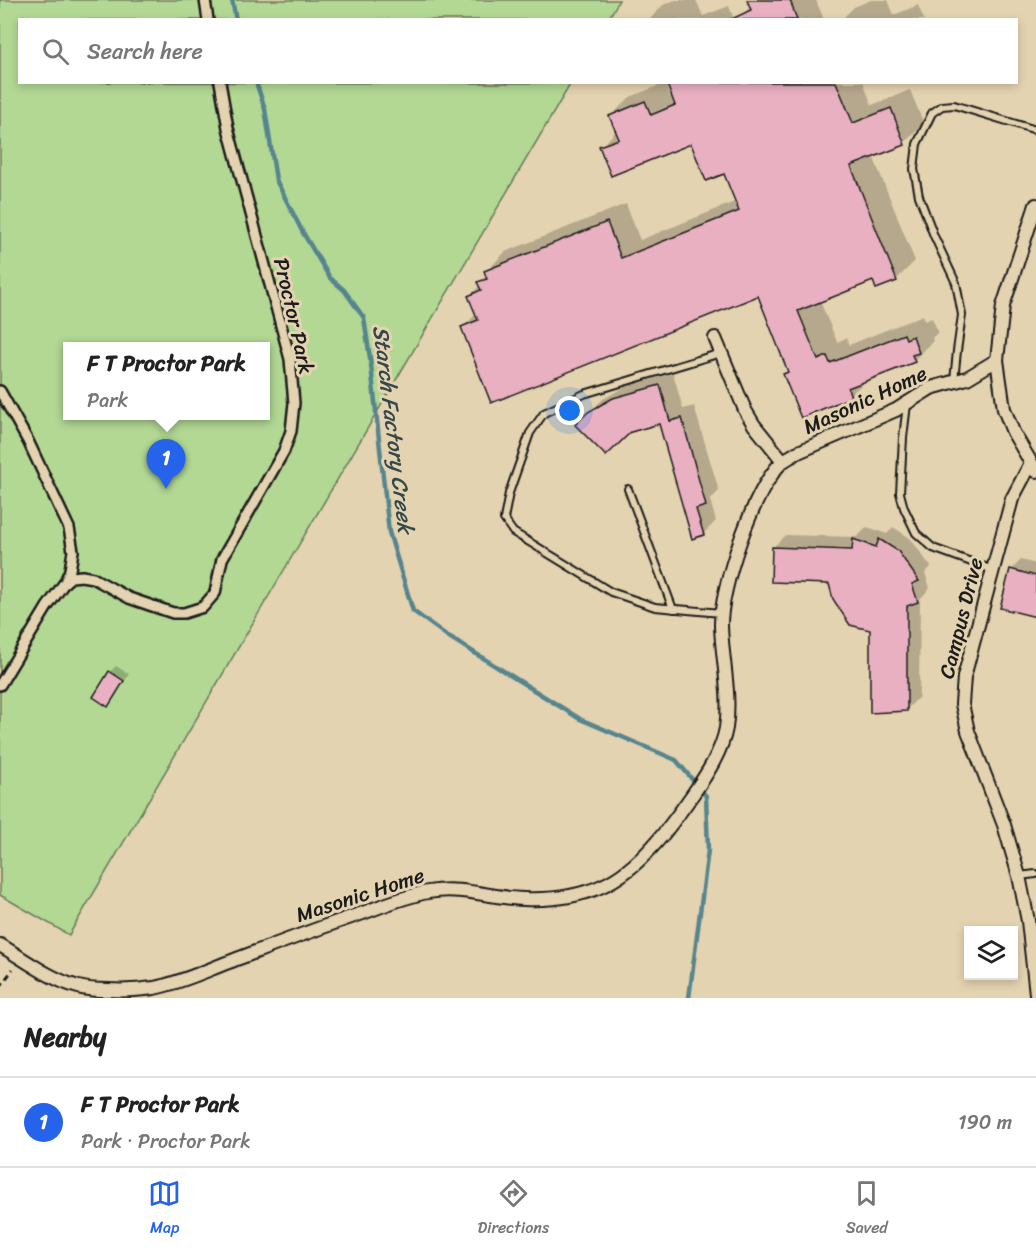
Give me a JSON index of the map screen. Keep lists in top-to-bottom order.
{
  "streets": {
    "street": ["Proctor Park", "Masonic Home", "Campus Drive"]
  },
  "water": ["Starch Factory Creek"],
  "page": {
    "search": "Search here",
    "popup": ["F T Proctor Park", "Park"],
    "pins": "1",
    "heading": "Nearby",
    "list": [
      {
        "mark": "1",
        "name": "F T Proctor Park",
        "note": "Park · Proctor Park",
        "value": "190 m"
      }
    ],
    "nav": ["Map", "Directions", "Saved"]
  }
}
